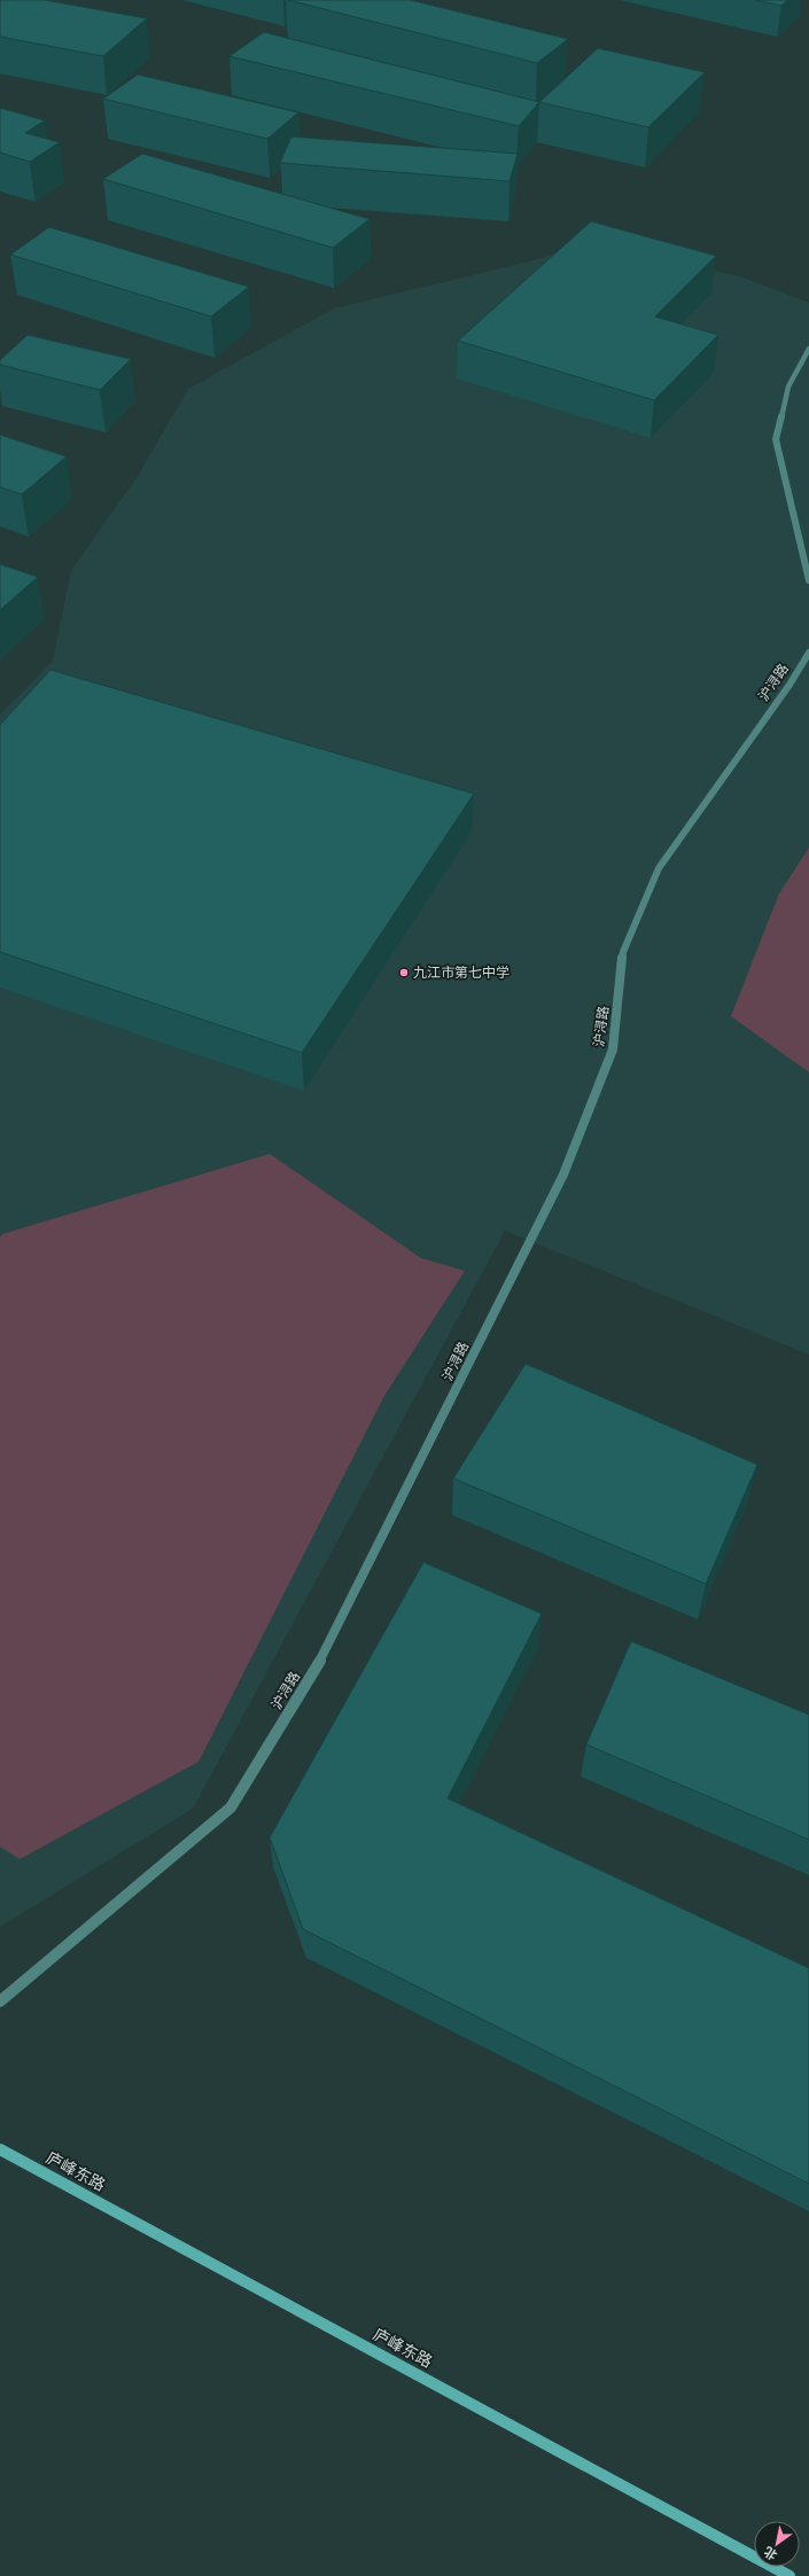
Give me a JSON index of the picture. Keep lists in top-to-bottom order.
{
  "streets": {
    "main road": ["庐峰东路"],
    "lane": ["沪浔路"]
  },
  "places": ["九江市第七中学"],
  "north": "bottom left"
}
